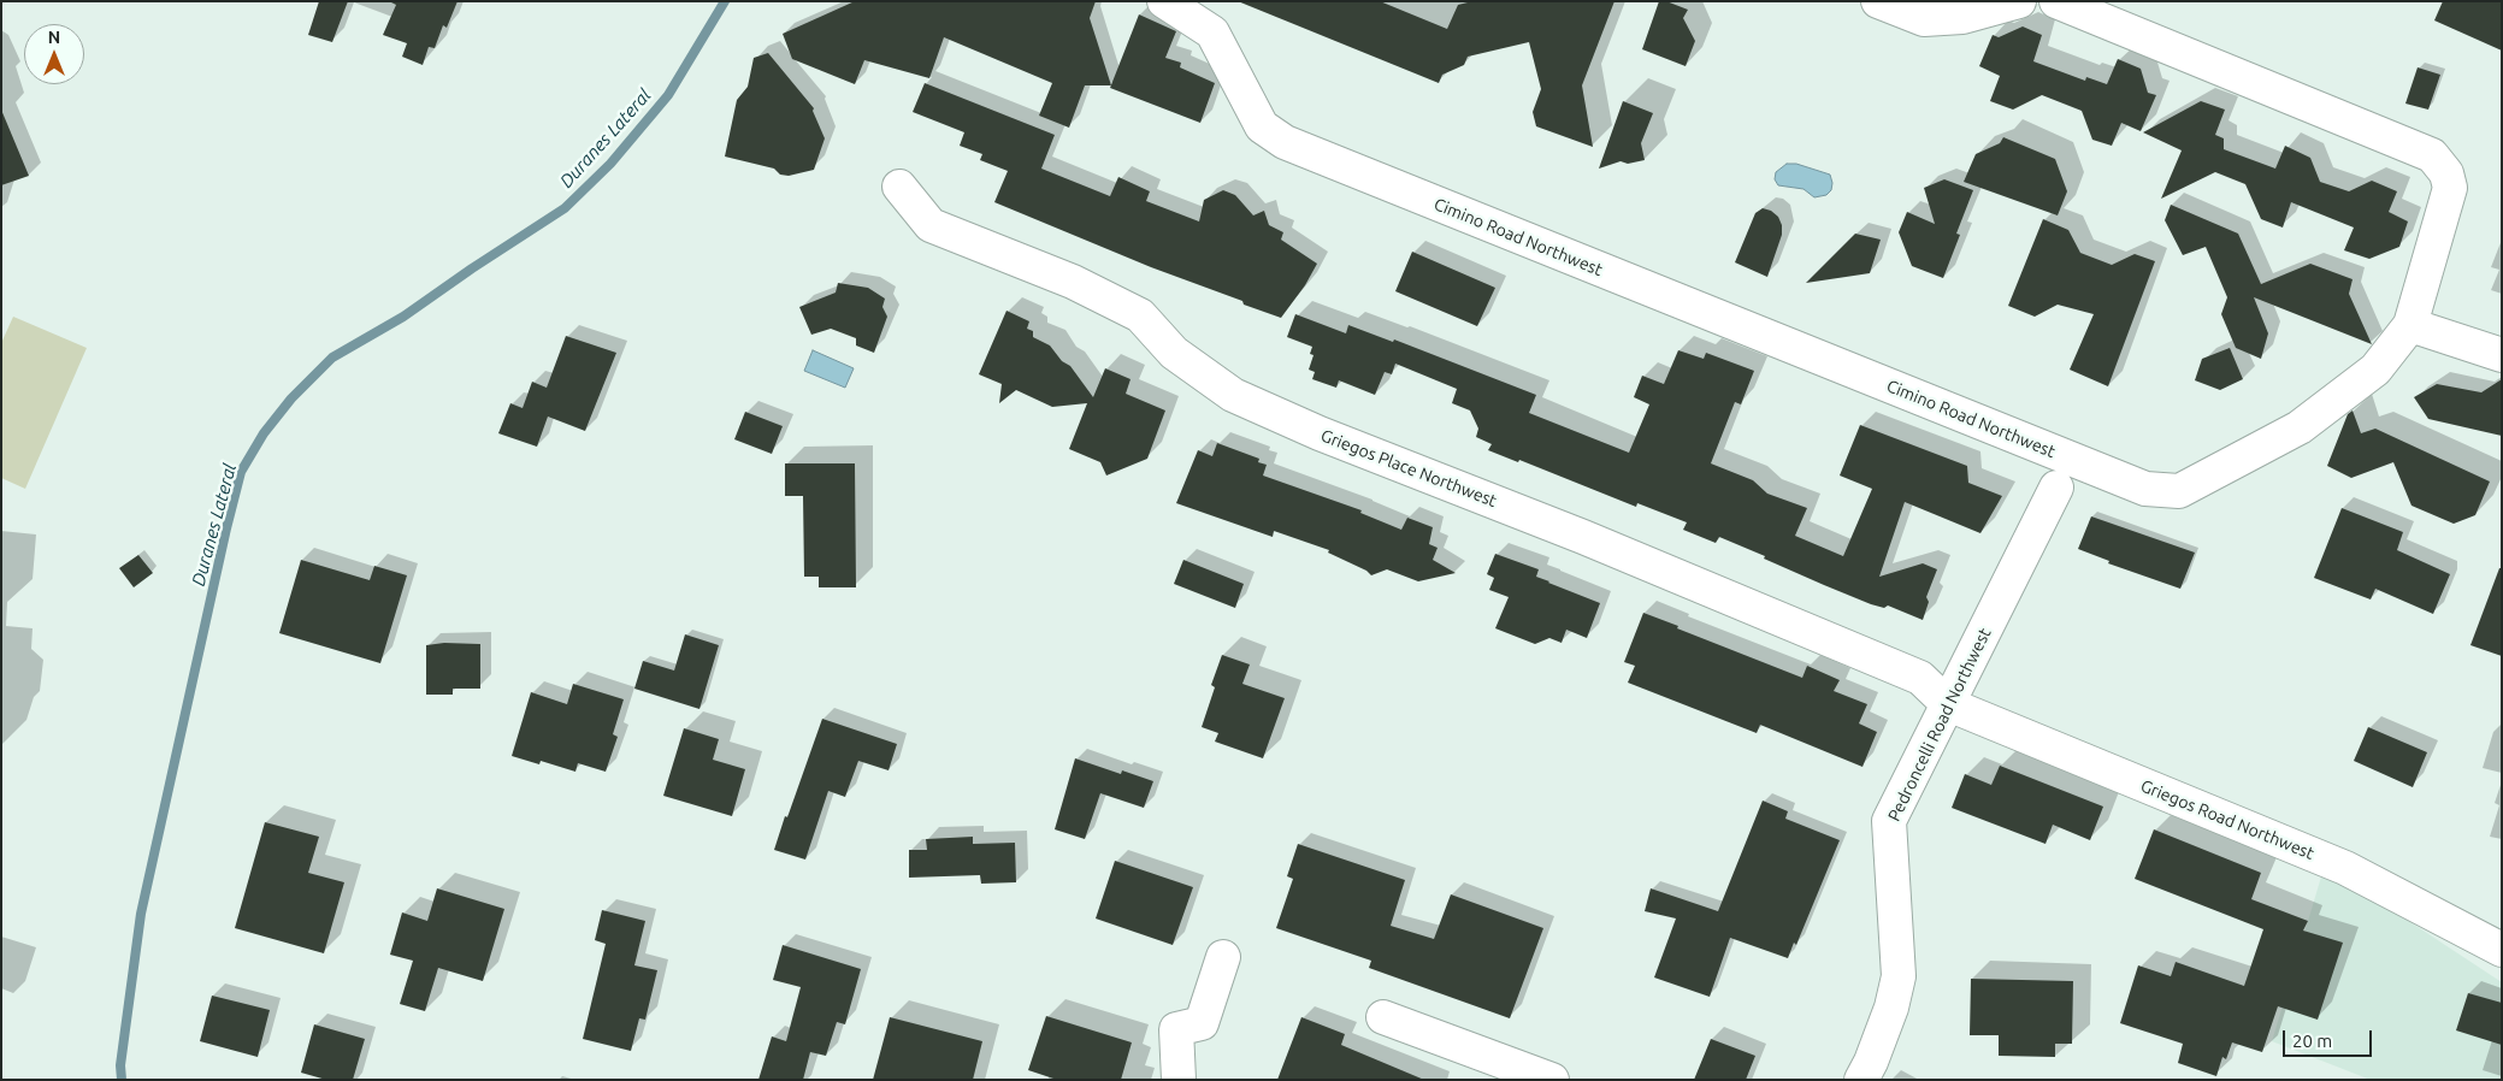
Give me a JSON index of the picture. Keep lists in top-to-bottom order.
{
  "streets": {
    "street": [
      "Cimino Road Northwest",
      "Griegos Place Northwest",
      "Pedroncelli Road Northwest",
      "Griegos Road Northwest"
    ]
  },
  "crossings": [
    ["Griegos Place Northwest", "Pedroncelli Road Northwest"],
    ["Griegos Place Northwest", "Griegos Road Northwest"],
    ["Pedroncelli Road Northwest", "Griegos Road Northwest"]
  ],
  "water": ["Duranes Lateral"],
  "scale_bar": "20 m",
  "north": "top"
}
